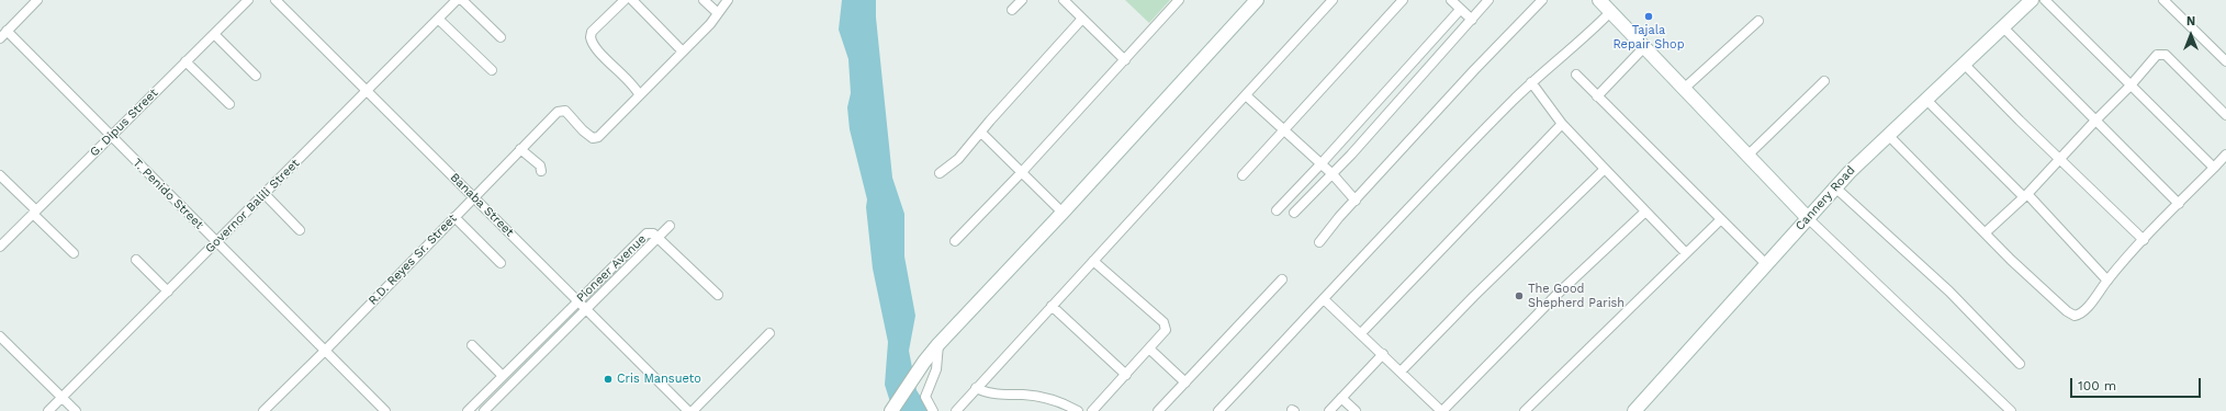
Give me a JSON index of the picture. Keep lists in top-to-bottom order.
{
  "streets": {
    "street": [
      "G. Dipus Street",
      "T. Penido Street",
      "Cannery Road",
      "Banaba Street",
      "Governor Balili Street",
      "R.D. Reyes Sr. Street",
      "Pioneer Avenue"
    ]
  },
  "crossings": [
    ["G. Dipus Street", "T. Penido Street"],
    ["T. Penido Street", "Governor Balili Street"],
    ["T. Penido Street", "R.D. Reyes Sr. Street"],
    ["Banaba Street", "Governor Balili Street"],
    ["Banaba Street", "R.D. Reyes Sr. Street"],
    ["Banaba Street", "Pioneer Avenue"]
  ],
  "places": ["Tajala Repair Shop", "The Good Shepherd Parish", "Cris Mansueto"],
  "scale_bar": "100 m",
  "north": "top"
}
